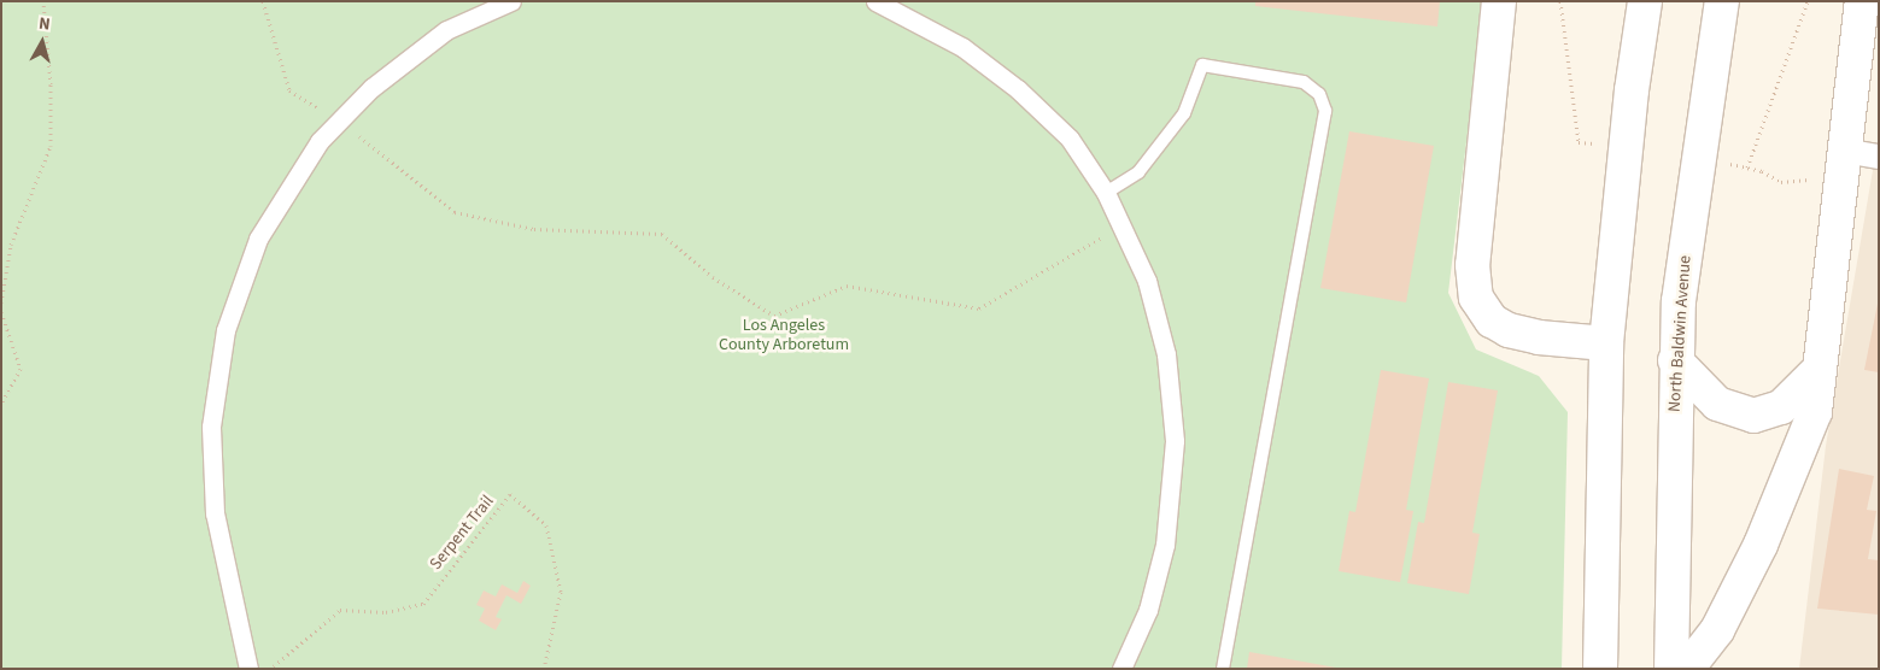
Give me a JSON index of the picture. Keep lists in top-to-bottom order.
{
  "streets": {
    "main road": ["North Baldwin Avenue"],
    "path": ["Serpent Trail"]
  },
  "parks": ["Los Angeles County Arboretum"],
  "north": "top"
}
